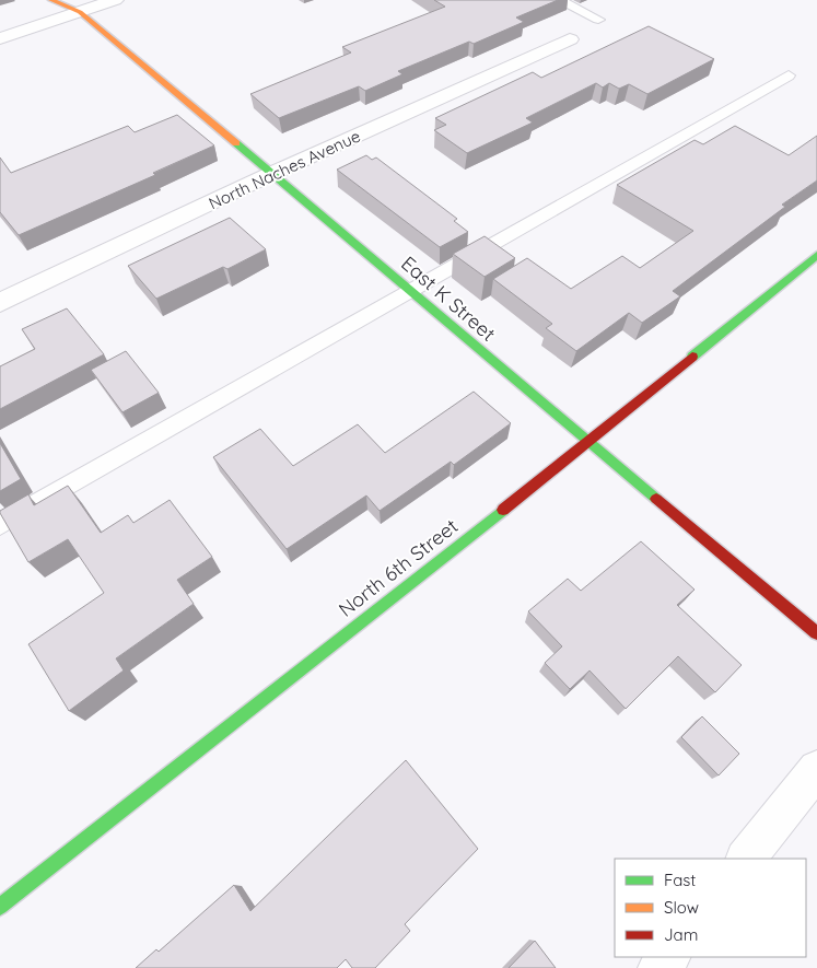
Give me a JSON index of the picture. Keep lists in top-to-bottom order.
{
  "streets": {
    "street": ["North Naches Avenue", "East K Street", "North 6th Street"]
  },
  "crossings": [
    ["North Naches Avenue", "East K Street"],
    ["East K Street", "North 6th Street"]
  ],
  "legend": ["Fast", "Slow", "Jam"]
}
